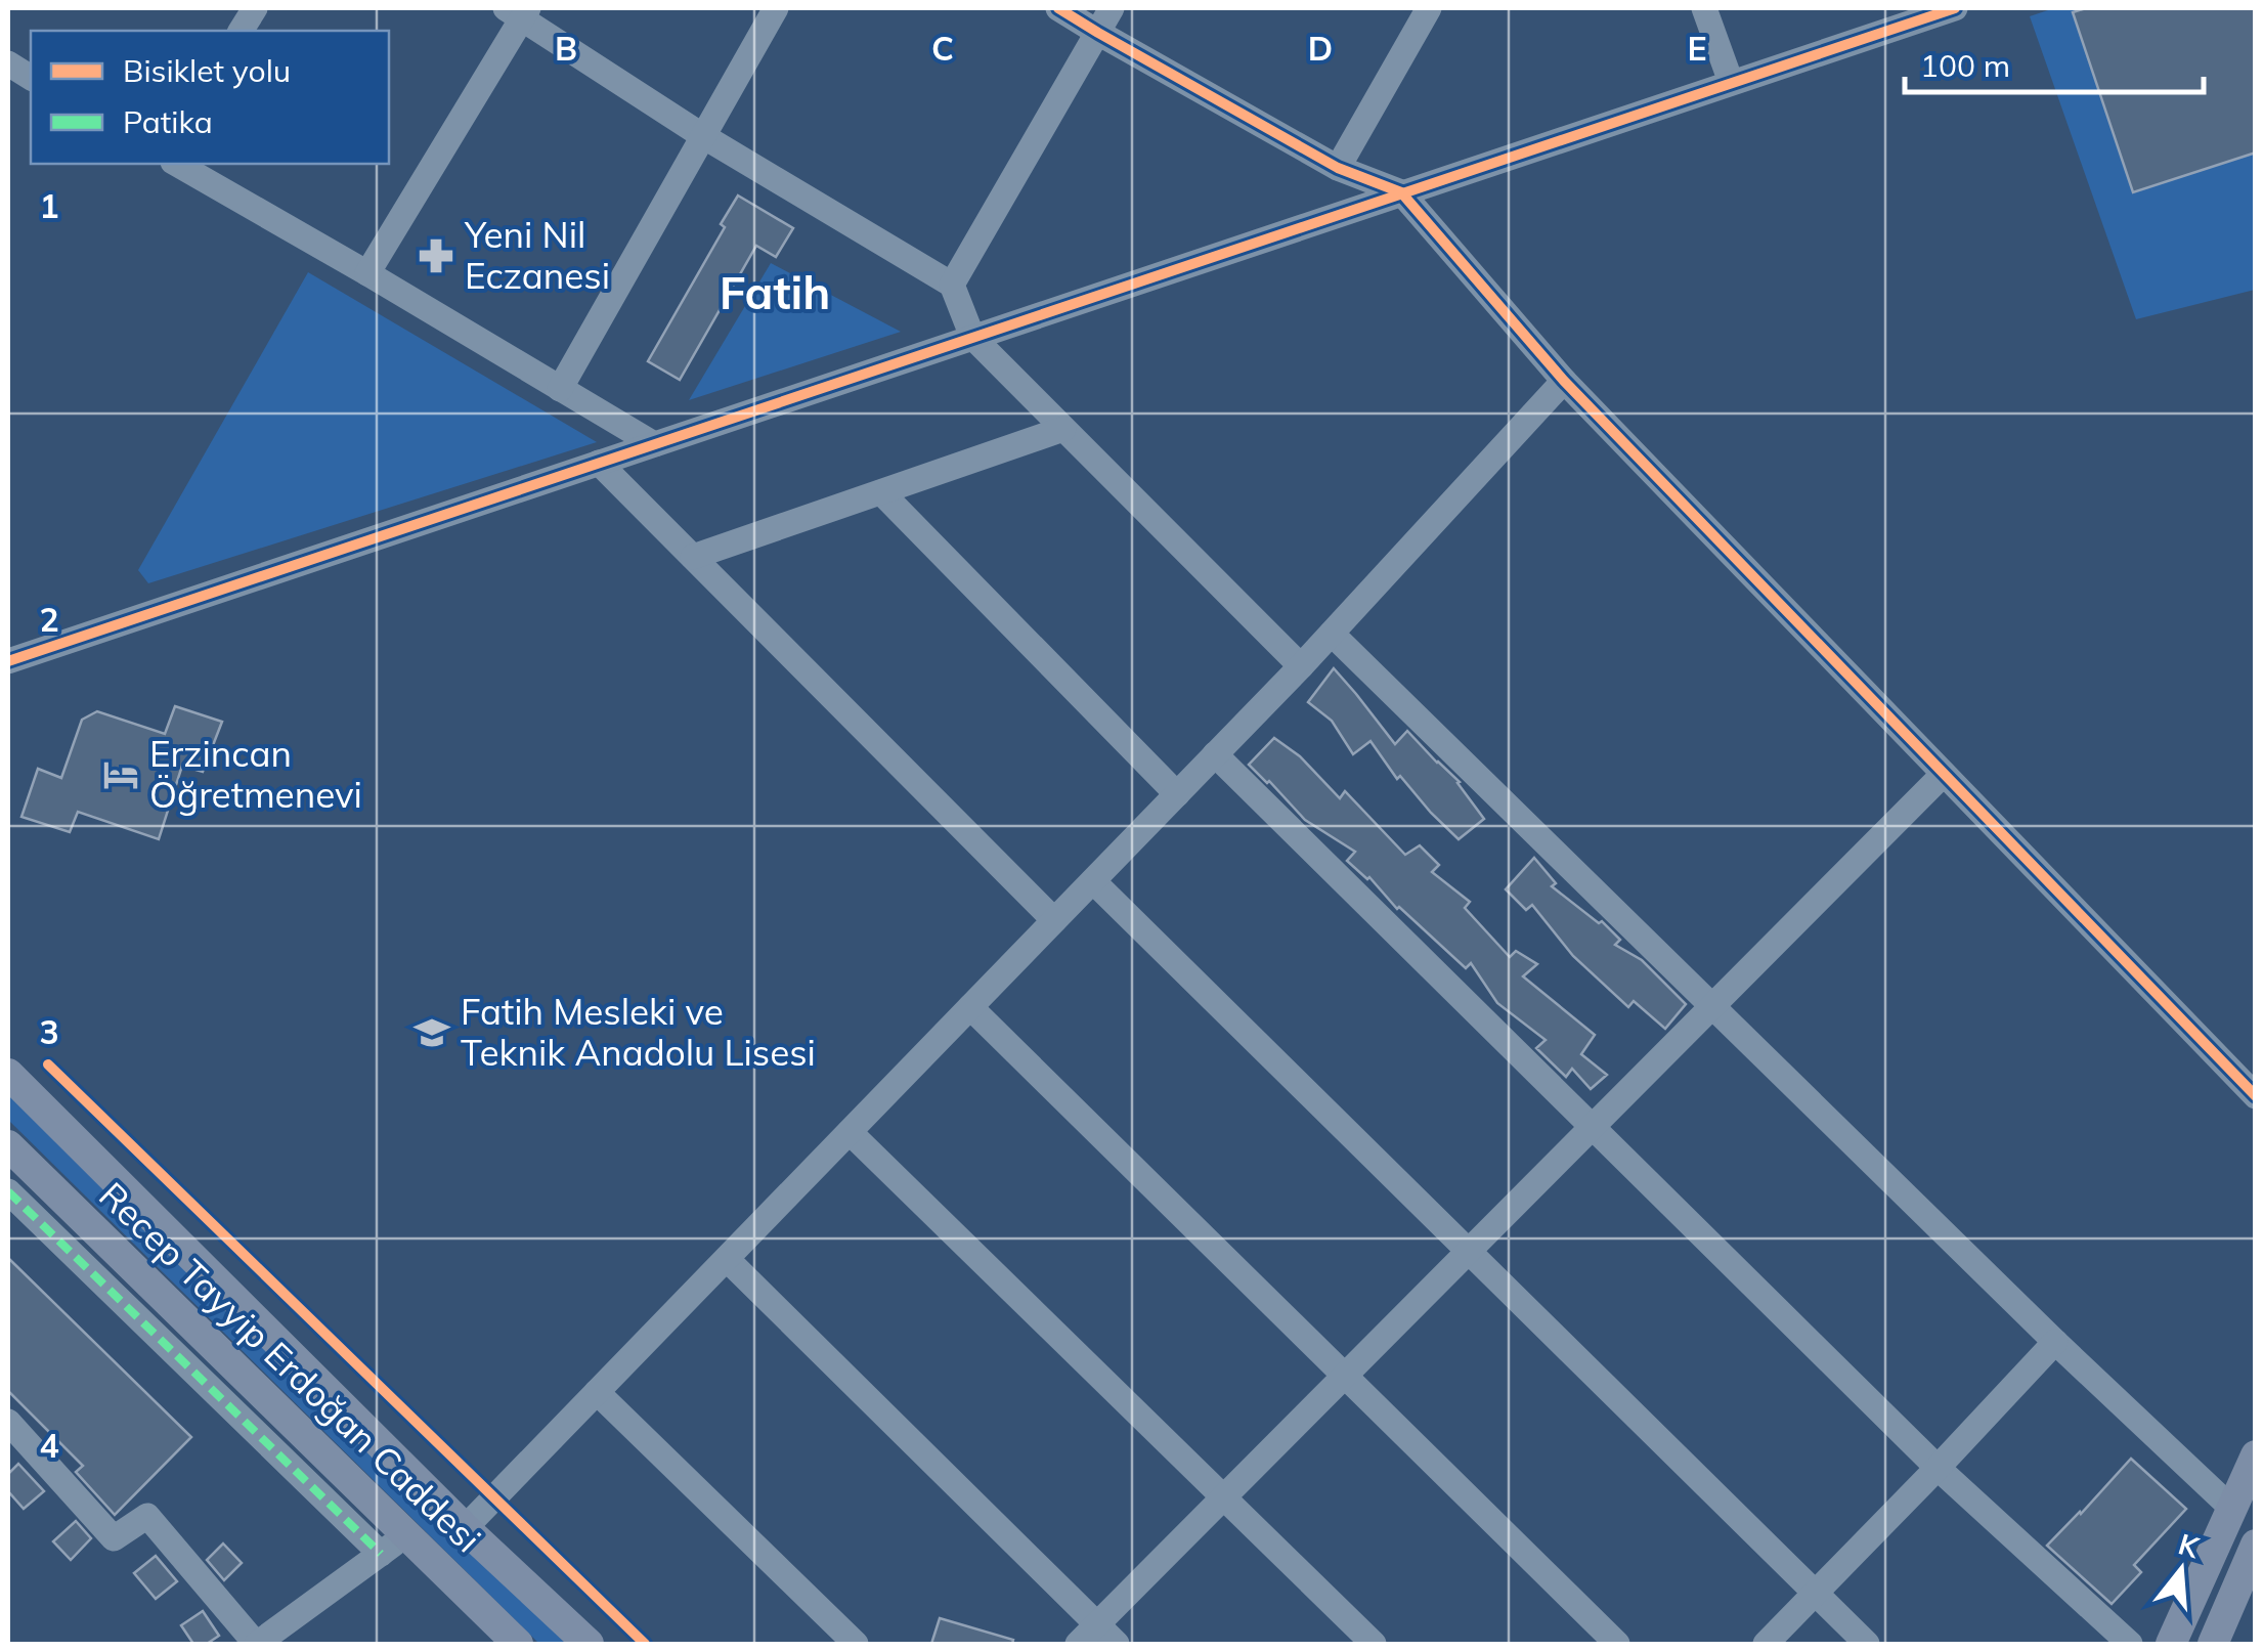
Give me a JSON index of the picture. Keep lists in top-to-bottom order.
{
  "streets": {
    "main road": ["Recep Tayyip Erdoğan Caddesi"]
  },
  "districts": ["Fatih"],
  "places": {
    "pharmacy": ["Yeni Nil Eczanesi"],
    "hotel": ["Erzincan Öğretmenevi"],
    "school or university": ["Fatih Mesleki ve Teknik Anadolu Lisesi"]
  },
  "legend": ["Bisiklet yolu", "Patika"],
  "scale_bar": "100 m",
  "north": "top",
  "grid": {
    "columns": [
      "B",
      "C",
      "D",
      "E"
    ],
    "rows": [
      "1",
      "2",
      "3",
      "4"
    ]
  }
}
